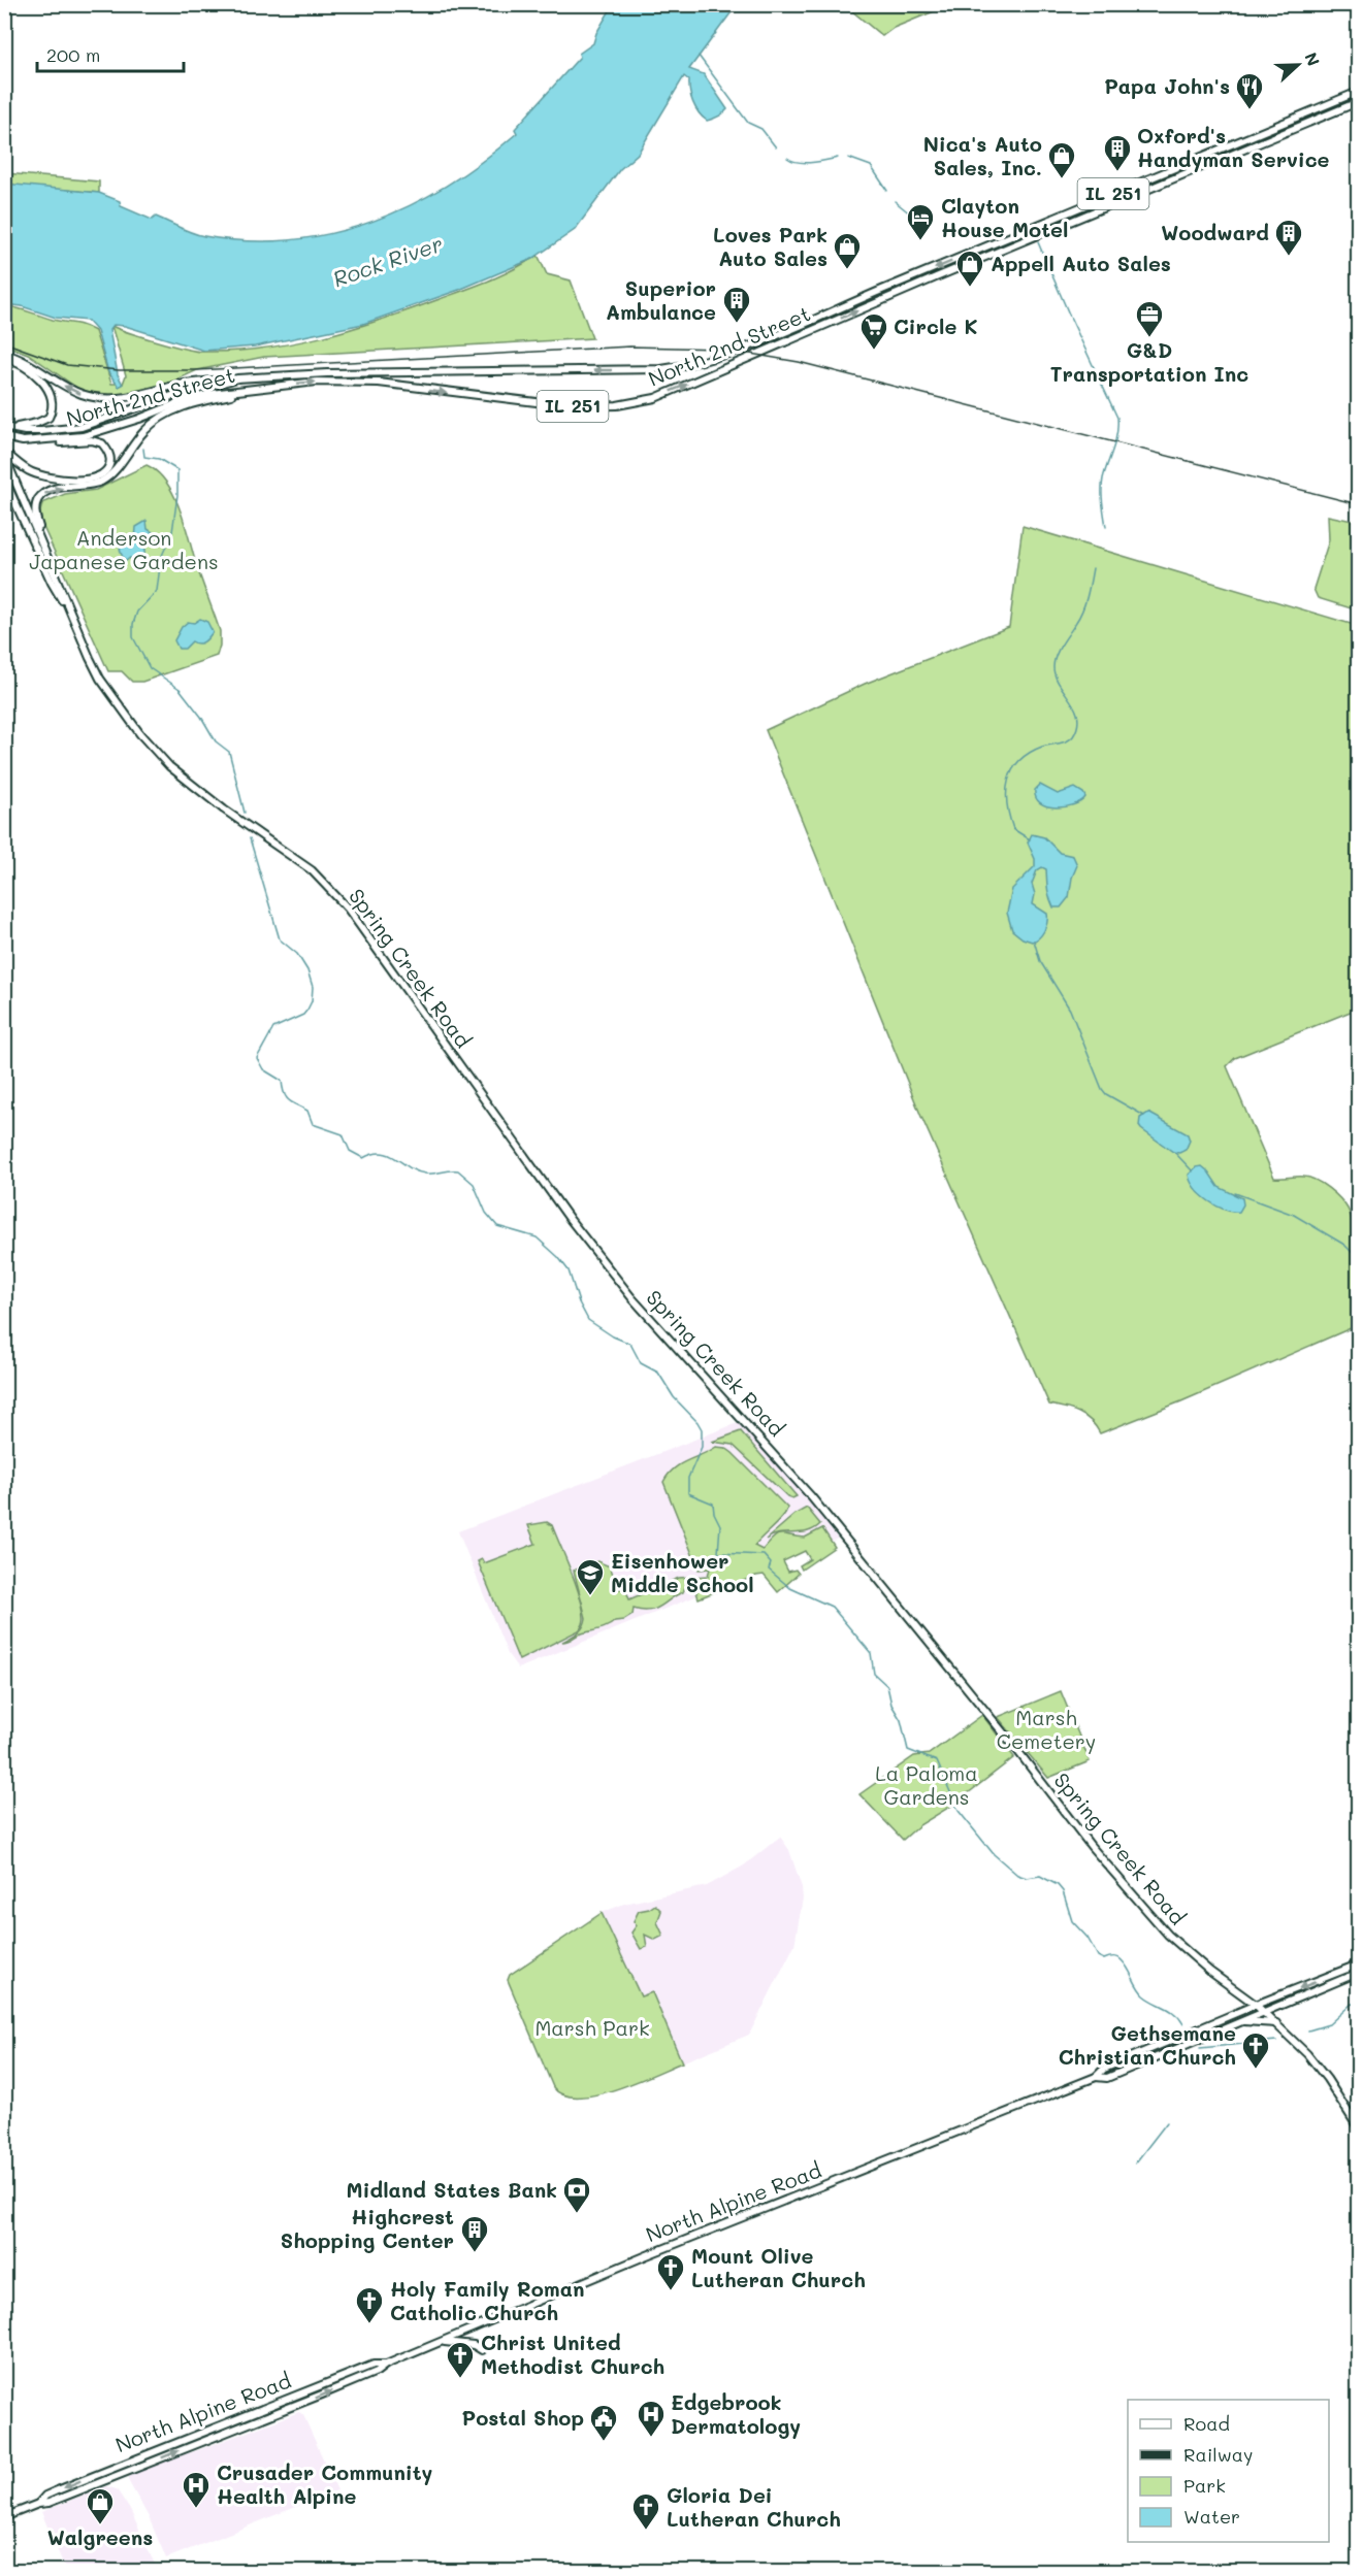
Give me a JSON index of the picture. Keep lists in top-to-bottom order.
{
  "streets": {
    "main road": [
      "IL 251",
      "North 2nd Street",
      "Spring Creek Road",
      "North Alpine Road"
    ]
  },
  "crossings": [
    ["Spring Creek Road", "North Alpine Road"]
  ],
  "water": ["Rock River"],
  "parks": [
    "Anderson Japanese Gardens",
    "Marsh Cemetery",
    "La Paloma Gardens",
    "Marsh Park"
  ],
  "places": {
    "restaurant": ["Papa John's"],
    "building": [
      "Oxford's Handyman Service",
      "Woodward",
      "Superior Ambulance",
      "Highcrest Shopping Center"
    ],
    "shop": [
      "Nica's Auto Sales, Inc.",
      "Loves Park Auto Sales",
      "Appell Auto Sales",
      "Walgreens"
    ],
    "hotel": ["Clayton House Motel"],
    "office": ["G&D Transportation Inc"],
    "supermarket": ["Circle K"],
    "school or university": ["Eisenhower Middle School"],
    "church": [
      "Gethsemane Christian Church",
      "Mount Olive Lutheran Church",
      "Holy Family Roman Catholic Church",
      "Christ United Methodist Church",
      "Gloria Dei Lutheran Church"
    ],
    "bank": ["Midland States Bank"],
    "hospital": ["Edgebrook Dermatology", "Crusader Community Health Alpine"],
    "public building": ["Postal Shop"]
  },
  "legend": [
    "Road",
    "Railway",
    "Park",
    "Water"
  ],
  "scale_bar": "200 m",
  "north": "right"
}
